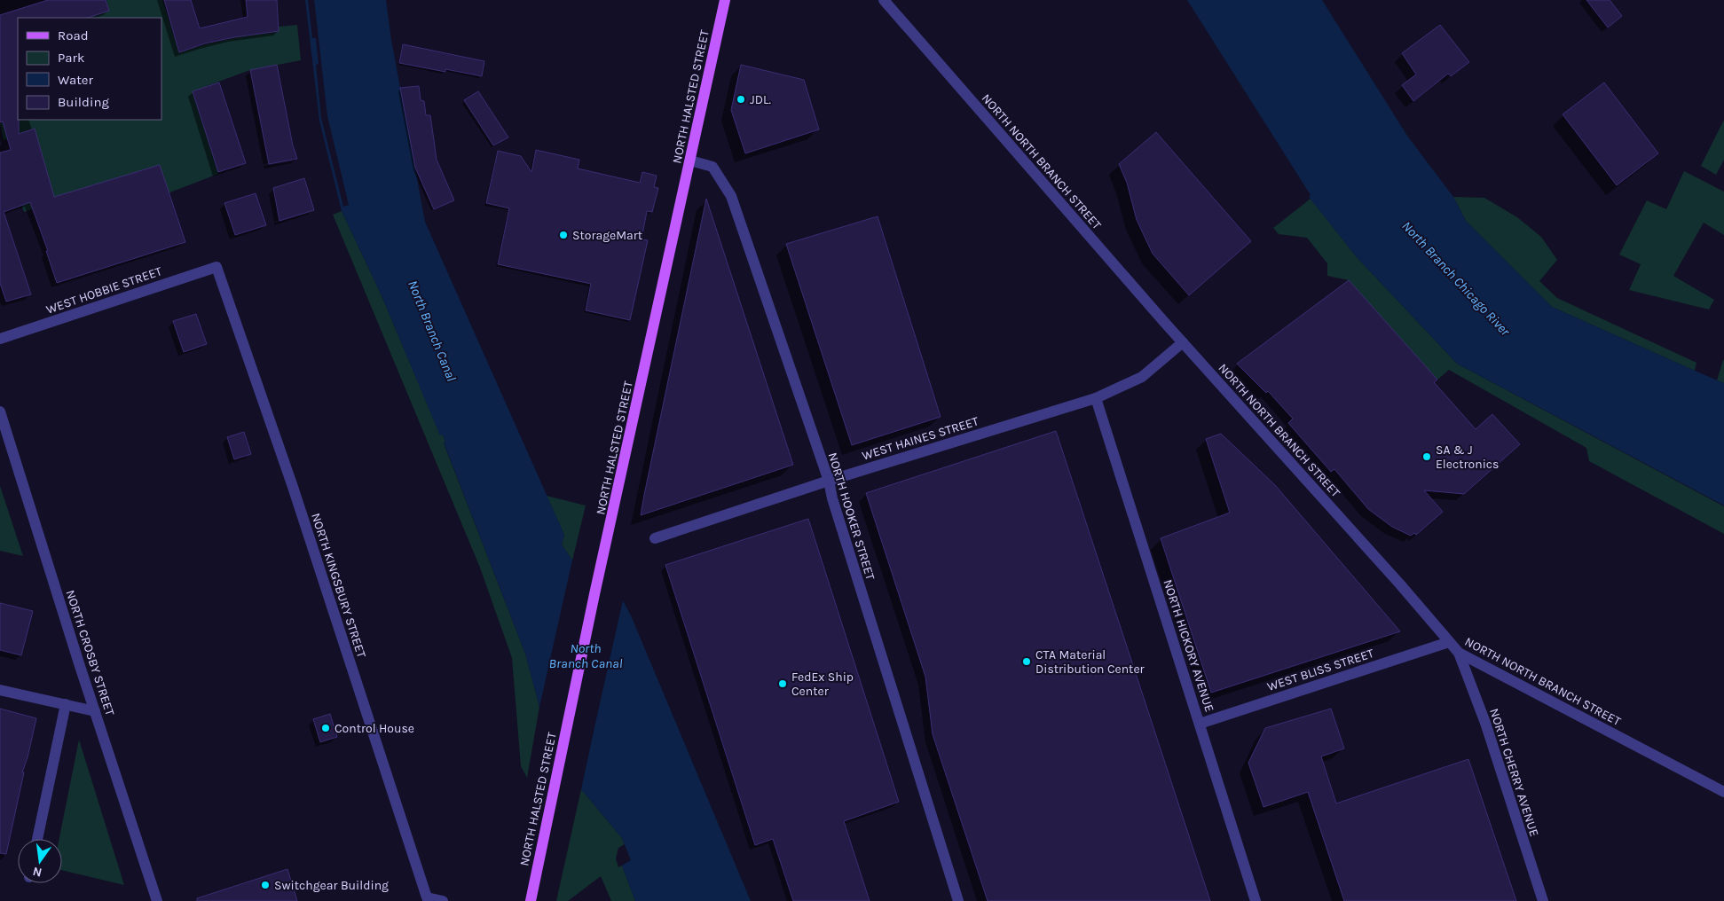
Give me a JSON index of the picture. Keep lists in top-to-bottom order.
{
  "streets": {
    "main road": ["NORTH HALSTED STREET"],
    "street": [
      "NORTH NORTH BRANCH STREET",
      "WEST HOBBIE STREET",
      "WEST HAINES STREET",
      "NORTH HOOKER STREET",
      "NORTH KINGSBURY STREET",
      "NORTH HICKORY AVENUE",
      "NORTH CROSBY STREET",
      "WEST BLISS STREET",
      "NORTH CHERRY AVENUE"
    ]
  },
  "crossings": [
    ["NORTH HALSTED STREET", "NORTH HOOKER STREET"],
    ["NORTH NORTH BRANCH STREET", "WEST HAINES STREET"],
    ["NORTH NORTH BRANCH STREET", "WEST BLISS STREET"],
    ["NORTH NORTH BRANCH STREET", "NORTH CHERRY AVENUE"],
    ["WEST HOBBIE STREET", "NORTH KINGSBURY STREET"],
    ["WEST HAINES STREET", "NORTH HOOKER STREET"],
    ["WEST HAINES STREET", "NORTH HICKORY AVENUE"],
    ["NORTH HICKORY AVENUE", "WEST BLISS STREET"]
  ],
  "water": ["North Branch Chicago River", "North Branch Canal"],
  "places": [
    "JDL.",
    "StorageMart",
    "SA & J Electronics",
    "CTA Material Distribution Center",
    "FedEx Ship Center",
    "Control House",
    "Switchgear Building"
  ],
  "legend": [
    "Road",
    "Park",
    "Water",
    "Building"
  ],
  "north": "bottom"
}
